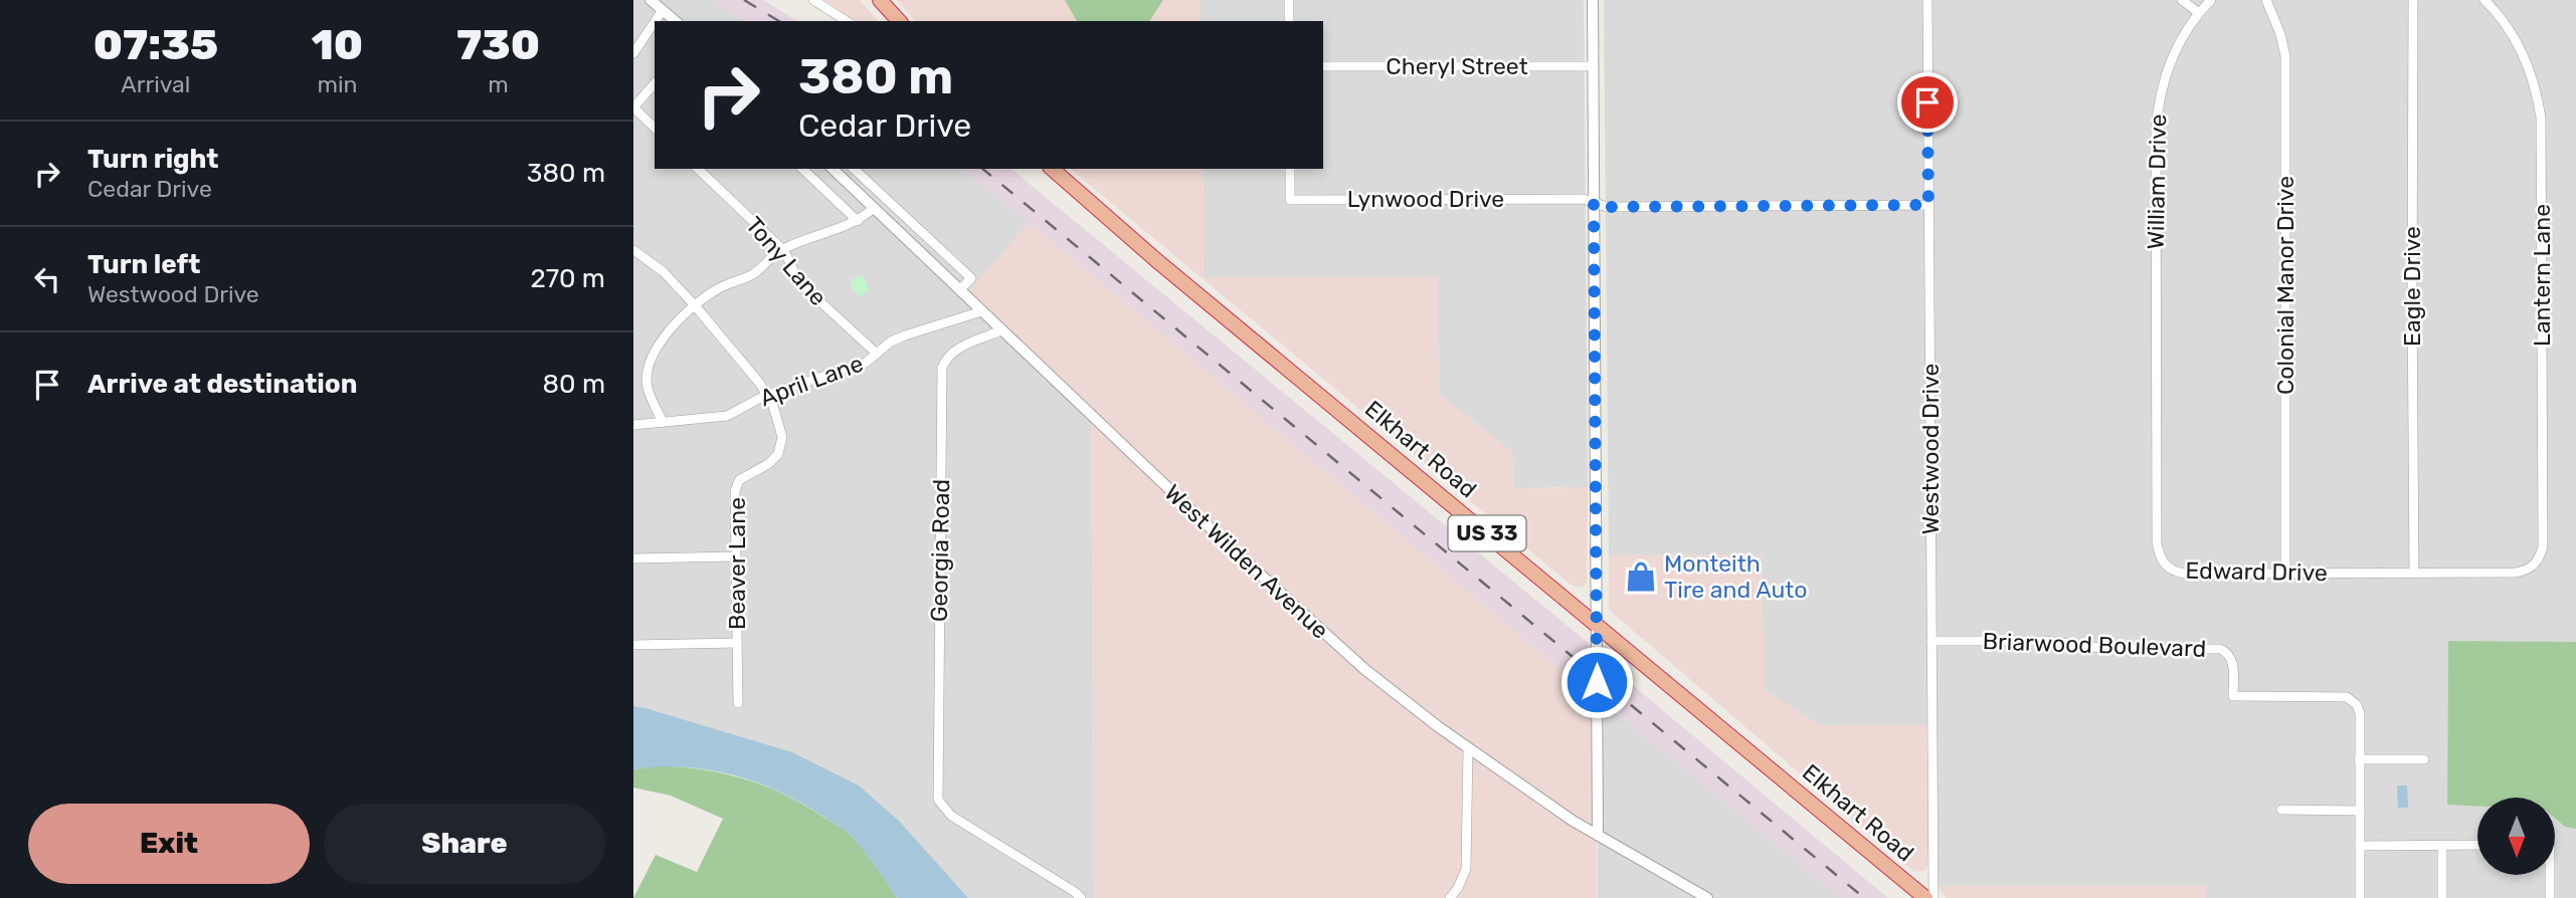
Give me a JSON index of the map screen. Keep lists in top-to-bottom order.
{
  "streets": {
    "highway": ["Elkhart Road", "US 33"],
    "street": [
      "Cheryl Street",
      "William Drive",
      "Lynwood Drive",
      "Tony Lane",
      "Lantern Lane",
      "Colonial Manor Drive",
      "Eagle Drive",
      "April Lane",
      "Westwood Drive",
      "Georgia Road",
      "West Wilden Avenue",
      "Beaver Lane",
      "Edward Drive",
      "Briarwood Boulevard"
    ]
  },
  "crossings": [
    ["William Drive", "Edward Drive"],
    ["Tony Lane", "April Lane"],
    ["Lantern Lane", "Edward Drive"],
    ["Colonial Manor Drive", "Edward Drive"],
    ["Eagle Drive", "Edward Drive"],
    ["April Lane", "West Wilden Avenue"],
    ["April Lane", "Beaver Lane"],
    ["Westwood Drive", "Briarwood Boulevard"],
    ["Georgia Road", "West Wilden Avenue"]
  ],
  "places": {
    "shop": ["Monteith Tire and Auto"]
  },
  "north": "bottom",
  "page": {
    "eta": [
      "07:35",
      "Arrival",
      "10",
      "min",
      "730",
      "m"
    ],
    "turn": ["380 m", "Cedar Drive"],
    "list": [
      {
        "name": "Turn right",
        "note": "Cedar Drive",
        "value": "380 m"
      },
      {
        "name": "Turn left",
        "note": "Westwood Drive",
        "value": "270 m"
      },
      {
        "name": "Arrive at destination",
        "value": "80 m"
      }
    ],
    "buttons": ["Exit", "Share"]
  }
}
